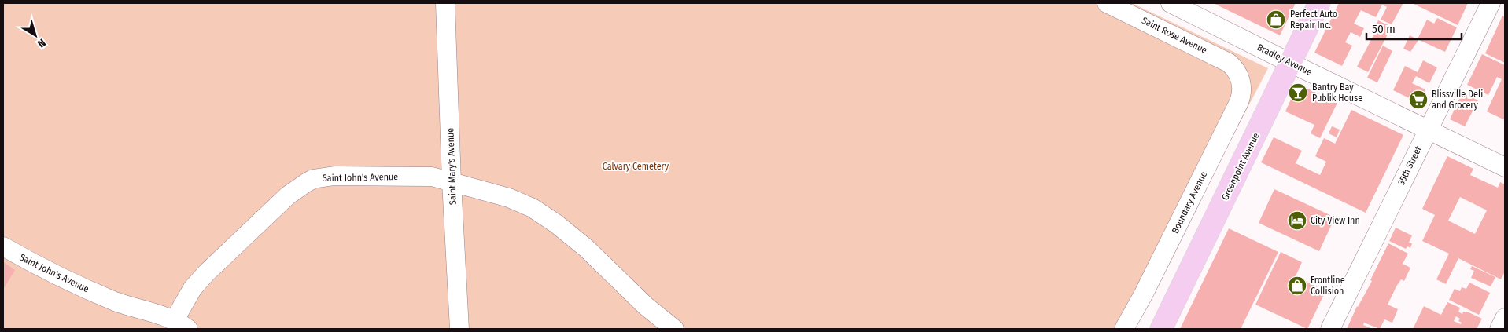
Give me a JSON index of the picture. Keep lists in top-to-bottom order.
{
  "streets": {
    "main road": ["Greenpoint Avenue"],
    "street": [
      "Saint Rose Avenue",
      "Bradley Avenue",
      "35th Street",
      "Saint Mary's Avenue",
      "Saint John's Avenue",
      "Boundary Avenue"
    ]
  },
  "crossings": [
    ["Saint Rose Avenue", "Boundary Avenue"],
    ["Bradley Avenue", "35th Street"],
    ["Bradley Avenue", "Greenpoint Avenue"],
    ["Saint Mary's Avenue", "Saint John's Avenue"]
  ],
  "parks": ["Calvary Cemetery"],
  "places": {
    "shop": ["Perfect Auto Repair Inc.", "Frontline Collision"],
    "bar": ["Bantry Bay Publik House"],
    "supermarket": ["Blissville Deli and Grocery"],
    "hotel": ["City View Inn"]
  },
  "scale_bar": "50 m",
  "north": "bottom right"
}
